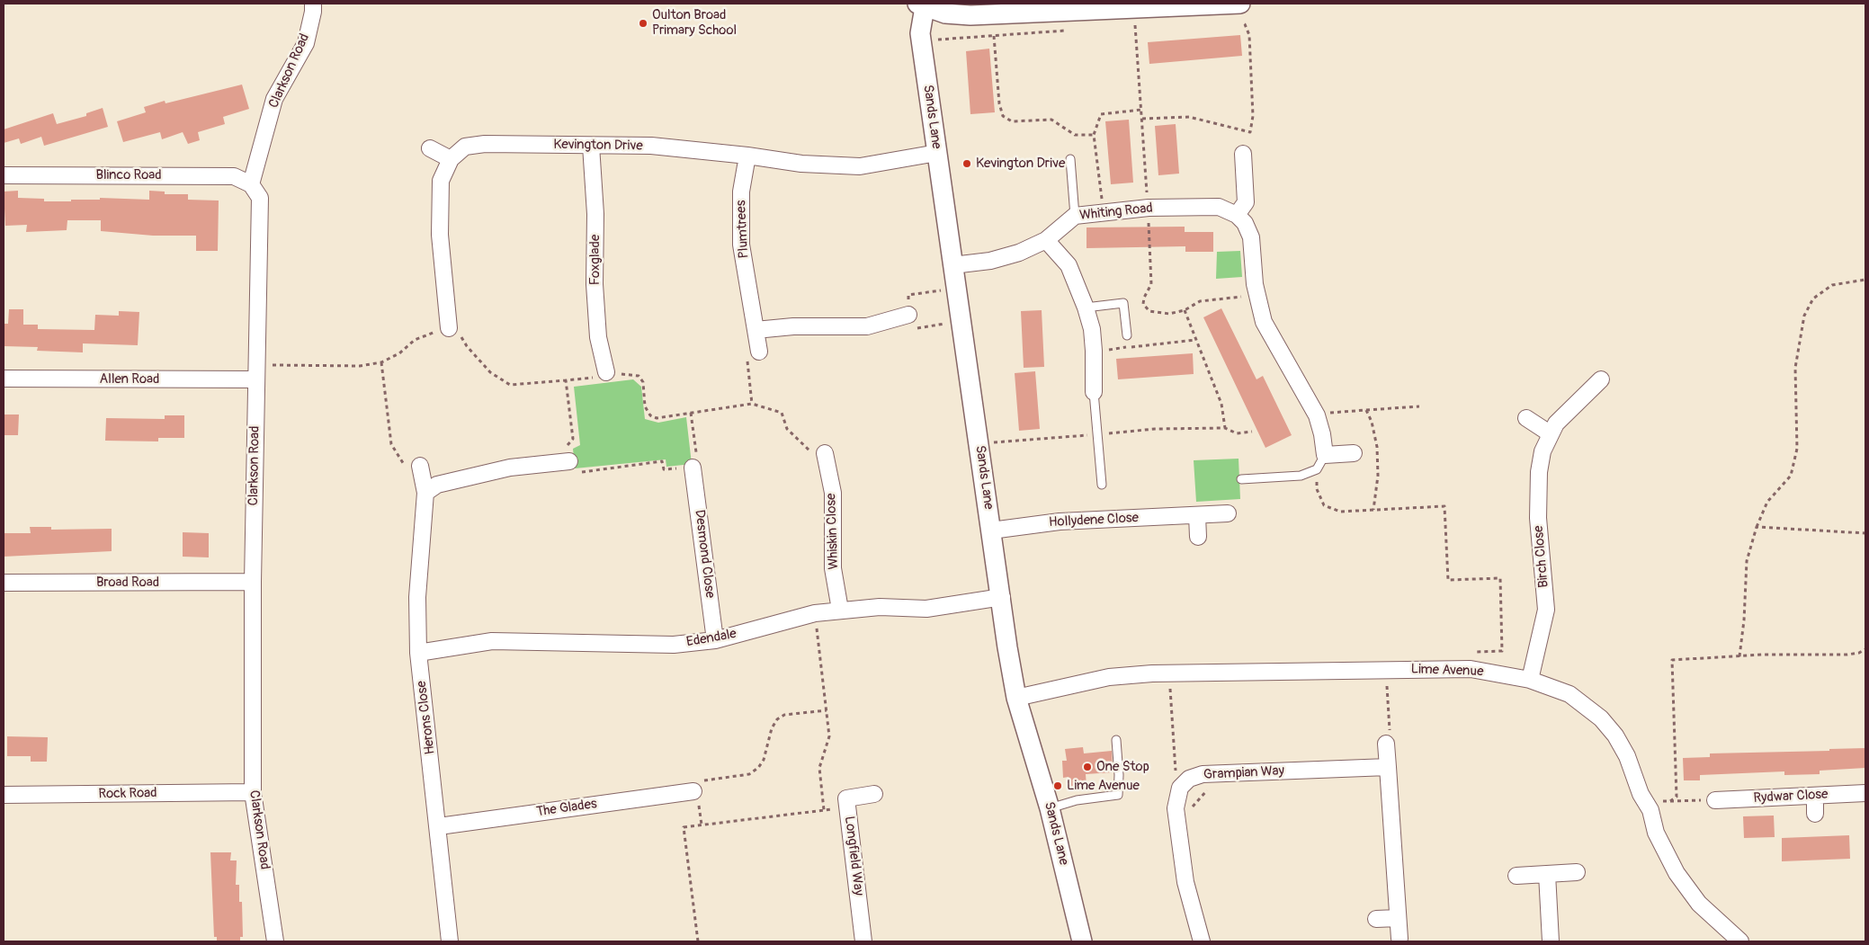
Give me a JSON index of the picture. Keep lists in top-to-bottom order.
{
  "streets": {
    "street": [
      "Clarkson Road",
      "Sands Lane",
      "Kevington Drive",
      "Blinco Road",
      "Whiting Road",
      "Plumtrees",
      "Foxglade",
      "Allen Road",
      "Hollydene Close",
      "Whiskin Close",
      "Desmond Close",
      "Birch Close",
      "Broad Road",
      "Edendale",
      "Lime Avenue",
      "Herons Close",
      "Grampian Way",
      "Rock Road",
      "Rydwar Close",
      "The Glades",
      "Longfield Way"
    ]
  },
  "crossings": [
    ["Clarkson Road", "Blinco Road"],
    ["Clarkson Road", "Allen Road"],
    ["Clarkson Road", "Broad Road"],
    ["Clarkson Road", "Rock Road"],
    ["Sands Lane", "Kevington Drive"],
    ["Sands Lane", "Whiting Road"],
    ["Sands Lane", "Hollydene Close"],
    ["Sands Lane", "Edendale"],
    ["Sands Lane", "Lime Avenue"],
    ["Kevington Drive", "Plumtrees"],
    ["Kevington Drive", "Foxglade"],
    ["Whiskin Close", "Edendale"],
    ["Desmond Close", "Edendale"],
    ["Birch Close", "Lime Avenue"],
    ["Edendale", "Herons Close"],
    ["Herons Close", "The Glades"]
  ],
  "places": [
    "Oulton Broad Primary School",
    "Kevington Drive",
    "One Stop",
    "Lime Avenue"
  ]
}
